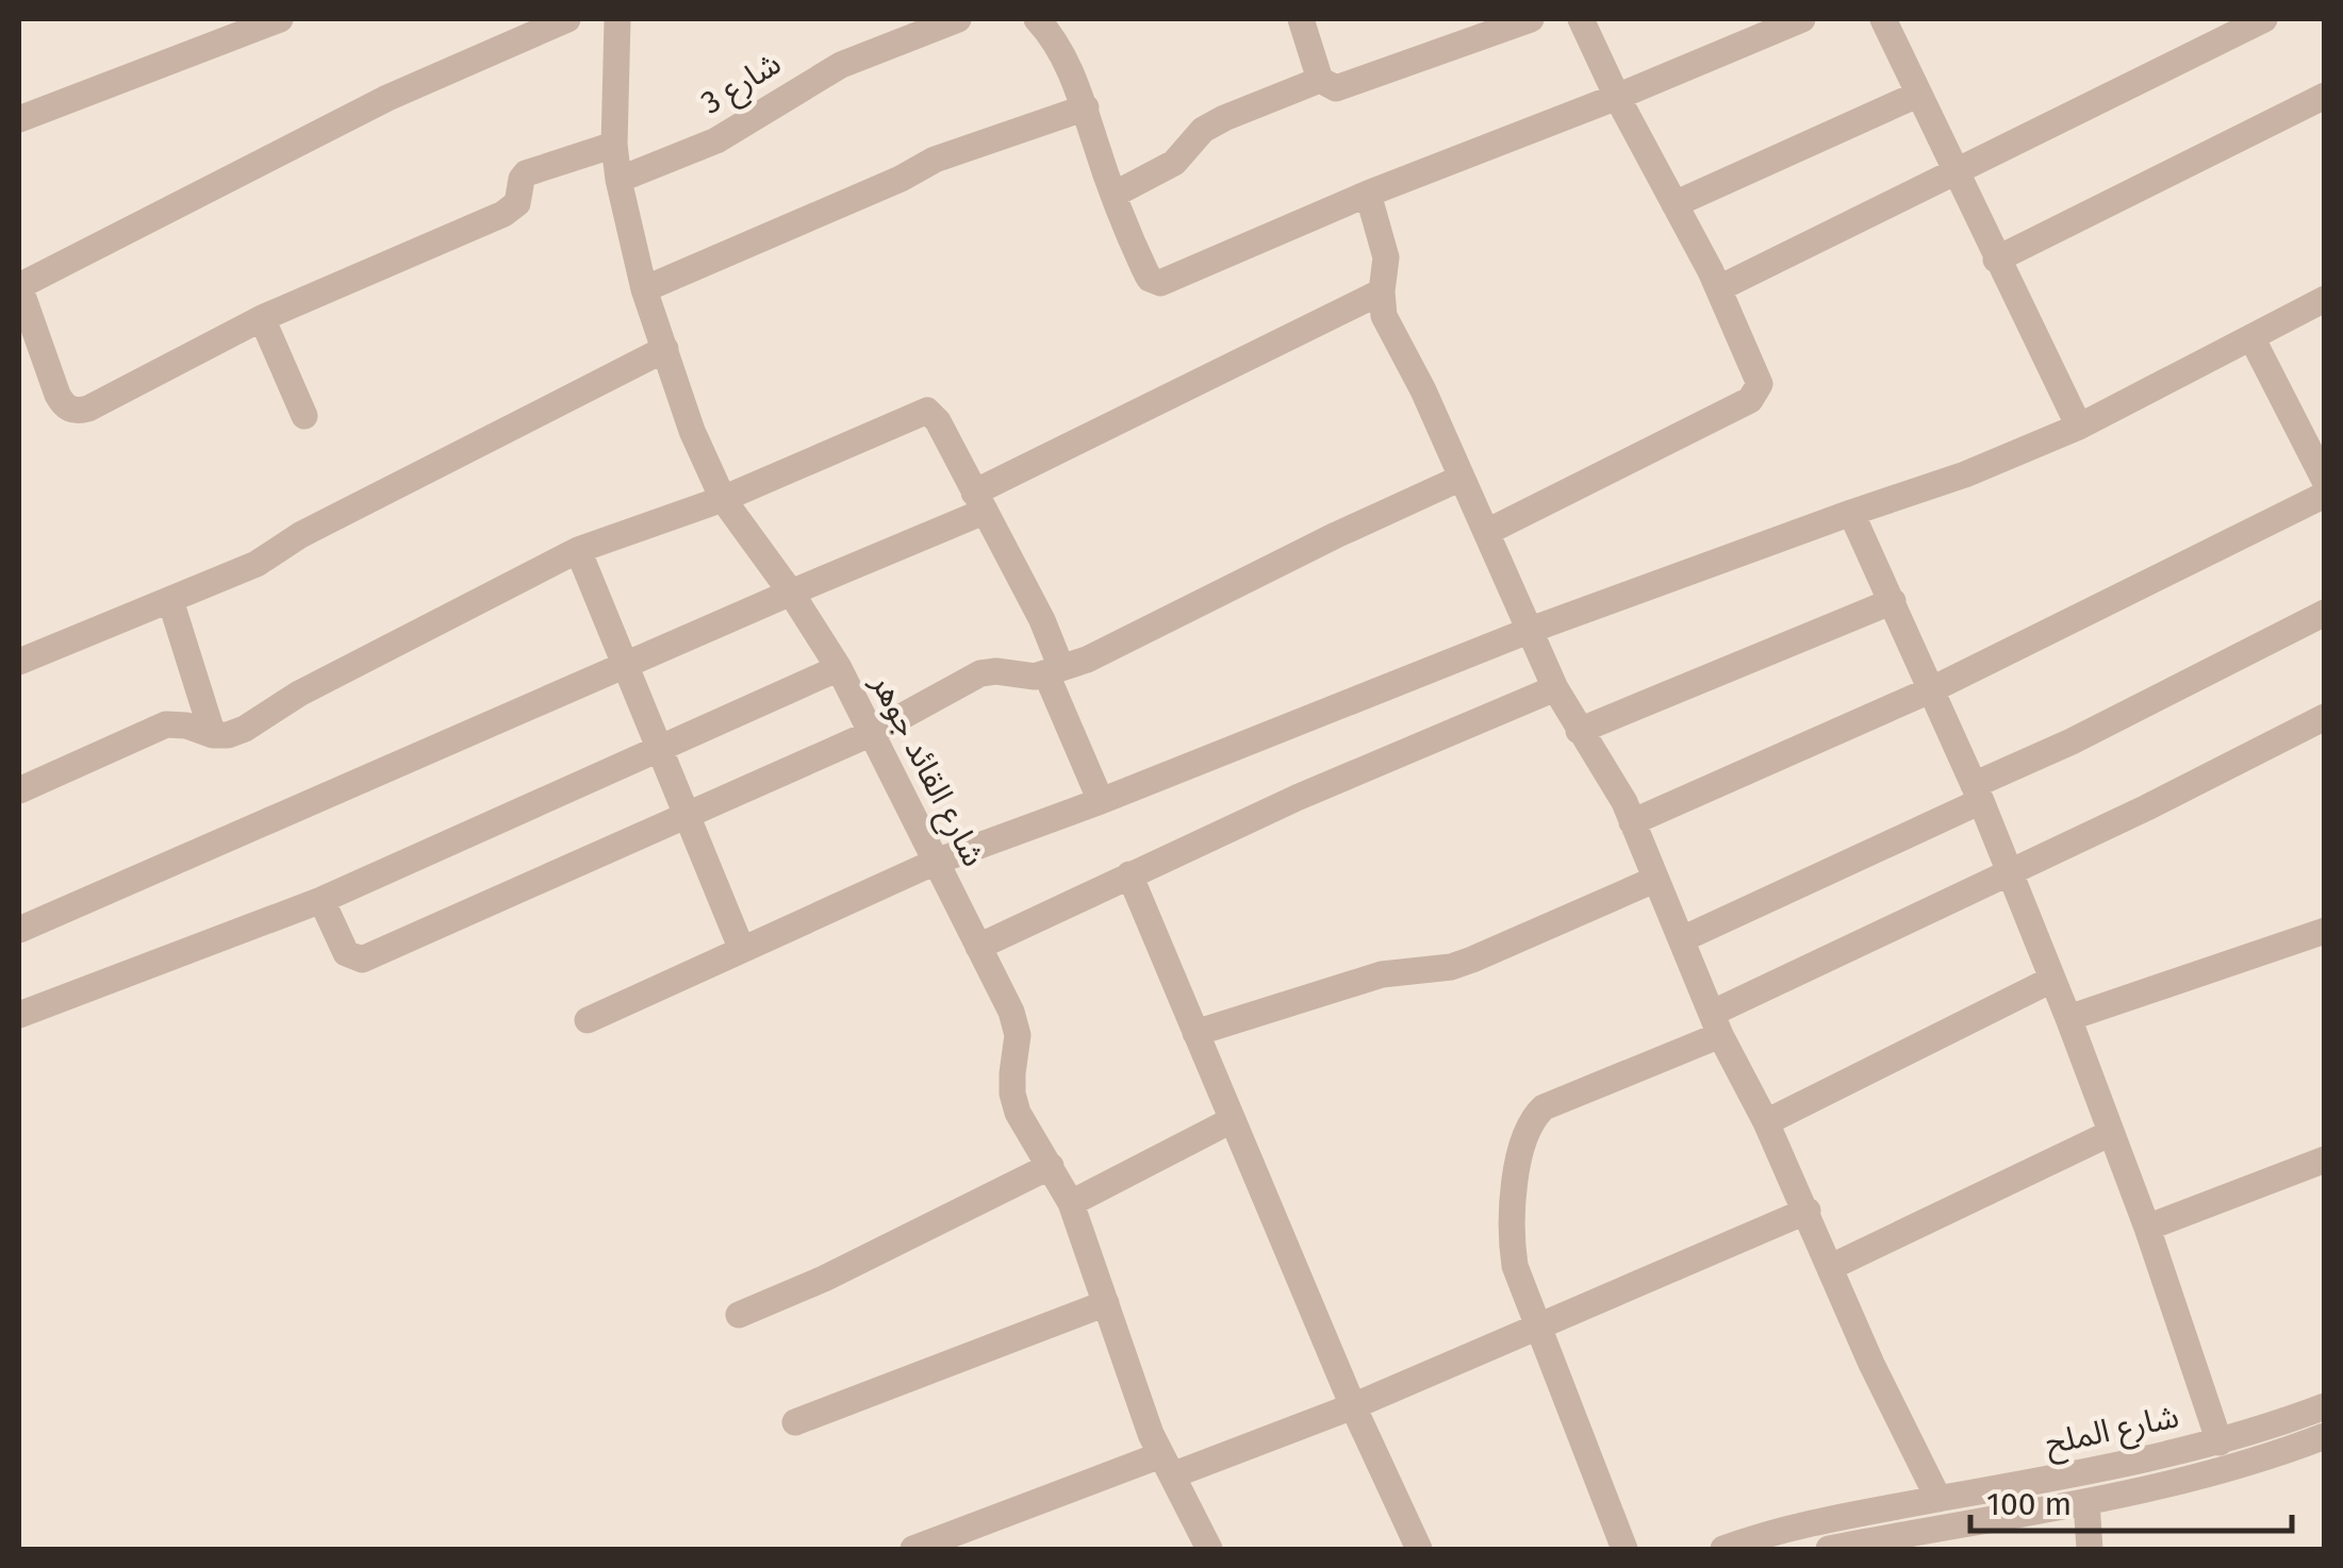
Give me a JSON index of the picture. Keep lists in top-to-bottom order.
{
  "streets": {
    "street": ["شارع 3", "شارع القائد جوهر", "شارع الملح"]
  },
  "crossings": [
    ["شارع 3", "شارع القائد جوهر"]
  ],
  "scale_bar": "100 m"
}
